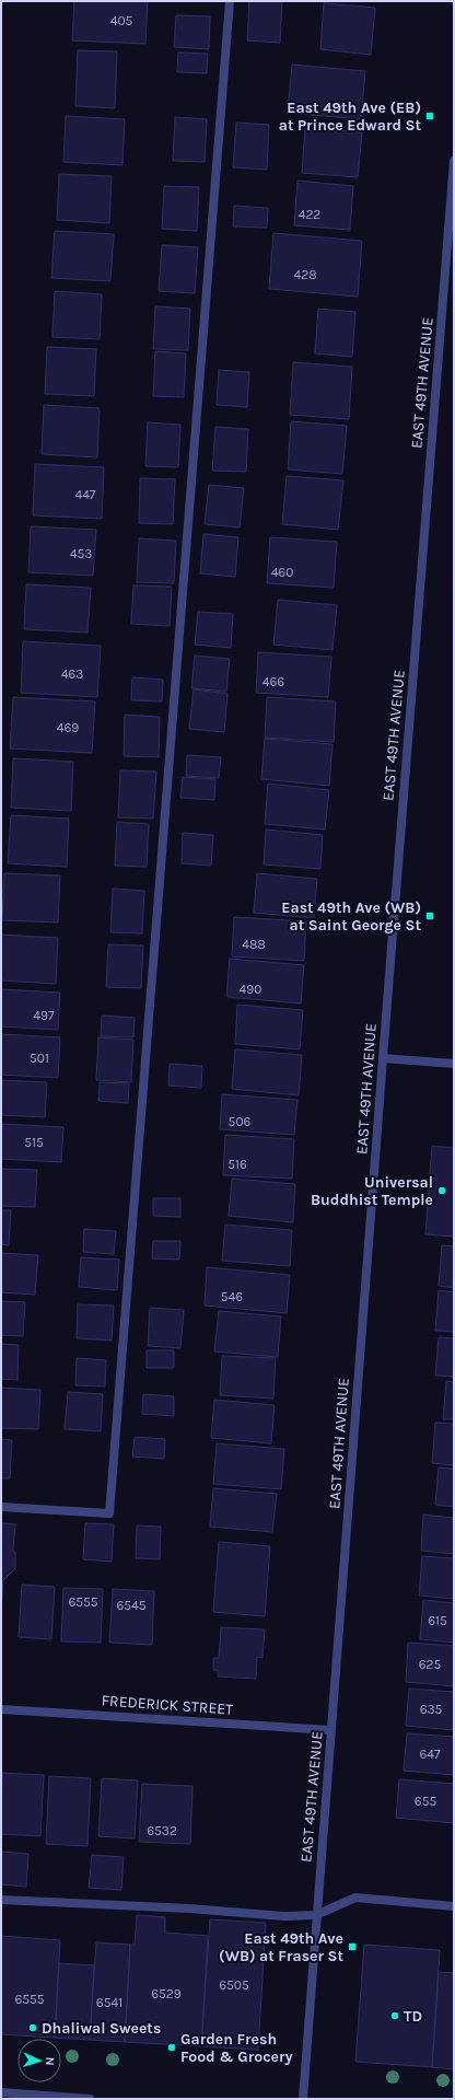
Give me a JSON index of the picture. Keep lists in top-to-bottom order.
{
  "streets": {
    "street": ["EAST 49TH AVENUE", "FREDERICK STREET"]
  },
  "crossings": [
    ["EAST 49TH AVENUE", "FREDERICK STREET"]
  ],
  "places": {
    "transit": ["East 49th Ave (EB) at Prince Edward St", "East 49th Ave (WB) at Saint George St", "East 49th Ave (WB) at Fraser St"],
    "other": [
      "Universal Buddhist Temple",
      "TD",
      "Dhaliwal Sweets",
      "Garden Fresh Food & Grocery"
    ]
  },
  "house_numbers": [
    "405",
    "422",
    "428",
    "447",
    "453",
    "460",
    "463",
    "466",
    "469",
    "488",
    "490",
    "497",
    "501",
    "506",
    "515",
    "516",
    "546",
    "6555",
    "6545",
    "615",
    "625",
    "635",
    "647",
    "655",
    "6532",
    "6505",
    "6529",
    "6555",
    "6541"
  ],
  "north": "right"
}
